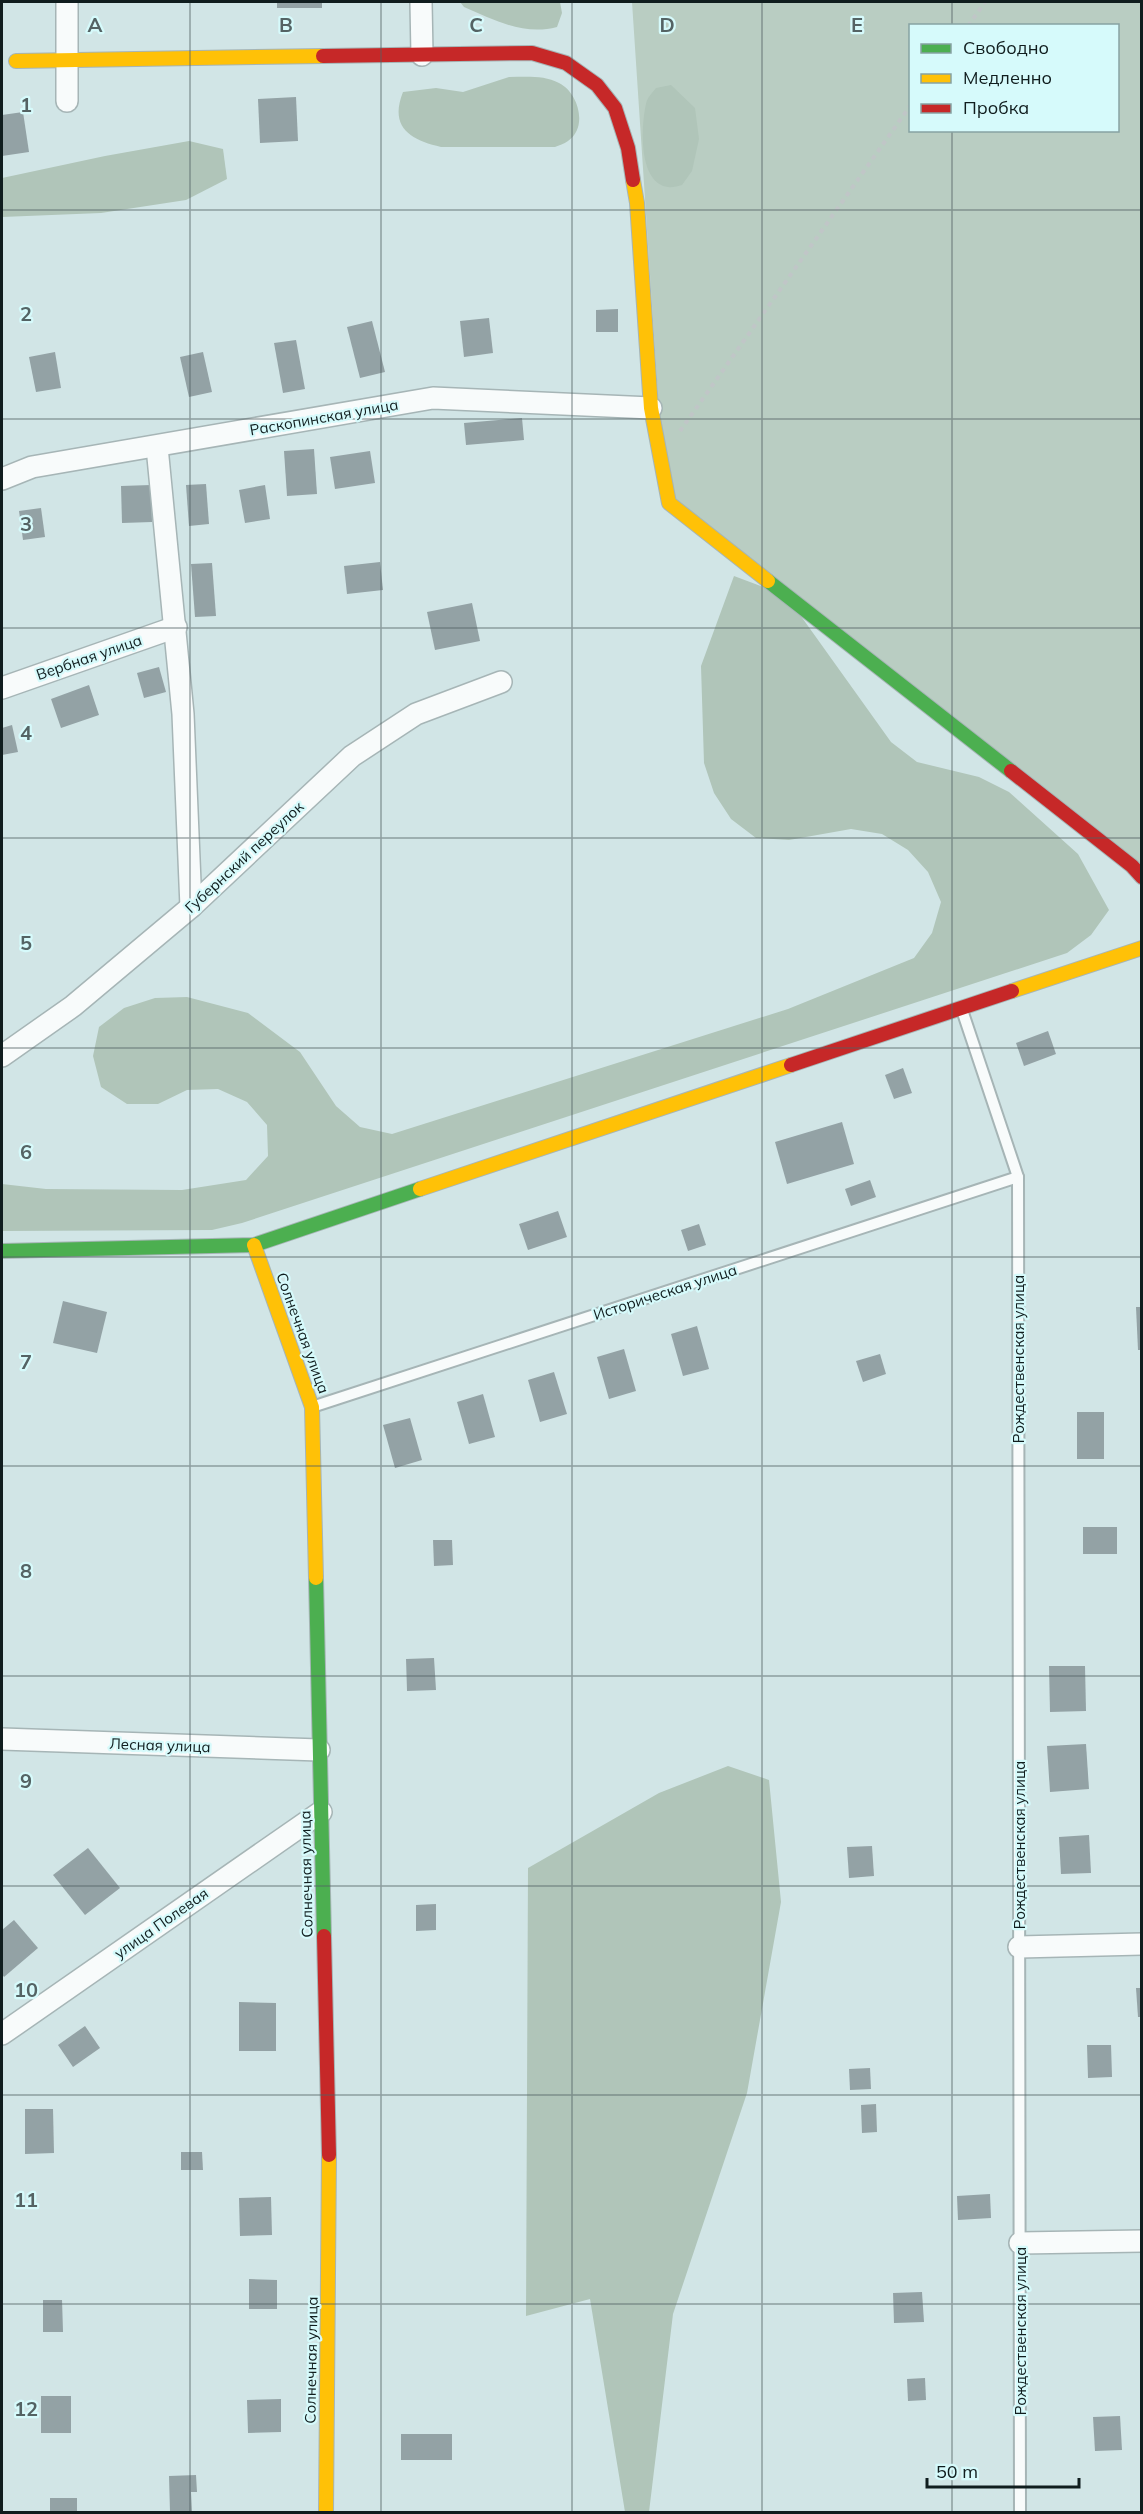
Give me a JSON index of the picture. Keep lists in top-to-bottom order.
{
  "streets": {
    "street": [
      "Раскопинская улица",
      "Вербная улица",
      "Губернский переулок",
      "Солнечная улица",
      "Лесная улица",
      "улица Полевая"
    ],
    "lane": ["Историческая улица", "Рождественская улица"]
  },
  "crossings": [
    ["Историческая улица", "Солнечная улица"],
    ["Историческая улица", "Рождественская улица"],
    ["Солнечная улица", "Лесная улица"],
    ["Солнечная улица", "улица Полевая"]
  ],
  "legend": ["Свободно", "Медленно", "Пробка"],
  "scale_bar": "50 m",
  "grid": {
    "columns": [
      "A",
      "B",
      "C",
      "D",
      "E"
    ],
    "rows": [
      "1",
      "2",
      "3",
      "4",
      "5",
      "6",
      "7",
      "8",
      "9",
      "10",
      "11",
      "12"
    ]
  }
}
